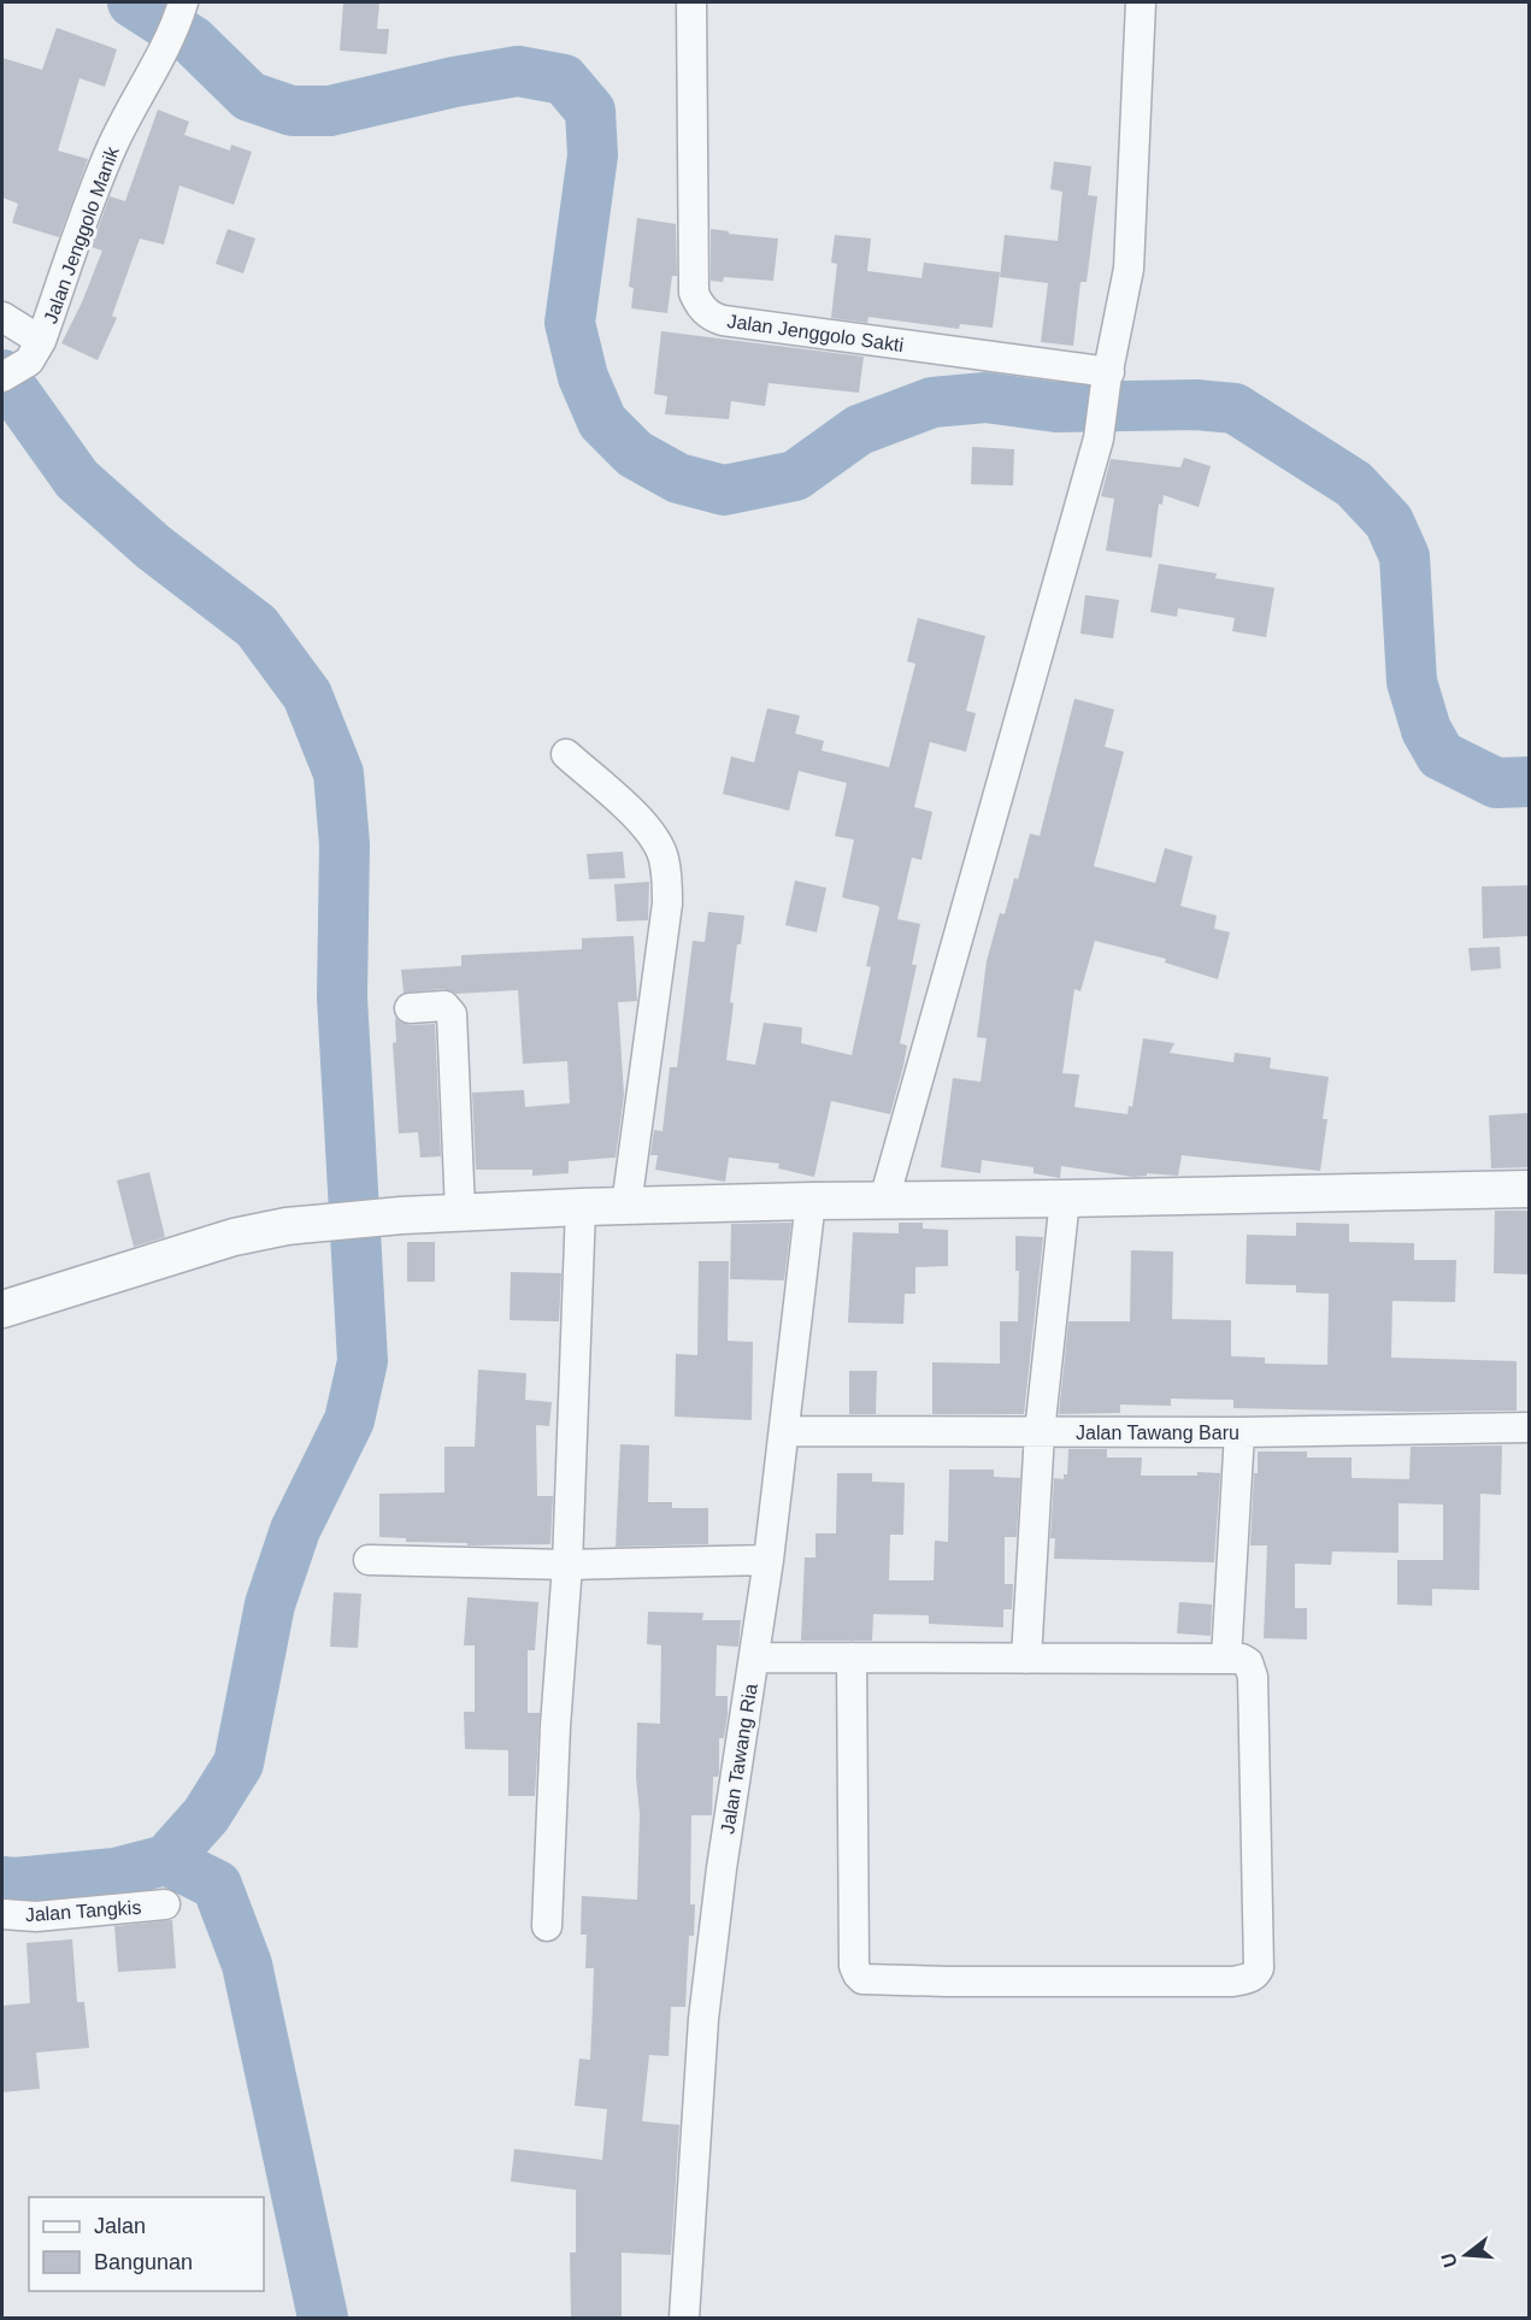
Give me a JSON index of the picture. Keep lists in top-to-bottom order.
{
  "streets": {
    "street": [
      "Jalan Jenggolo Manik",
      "Jalan Jenggolo Sakti",
      "Jalan Tawang Baru",
      "Jalan Tawang Ria",
      "Jalan Tangkis"
    ]
  },
  "crossings": [
    ["Jalan Tawang Baru", "Jalan Tawang Ria"]
  ],
  "legend": ["Jalan", "Bangunan"],
  "north": "left"
}
